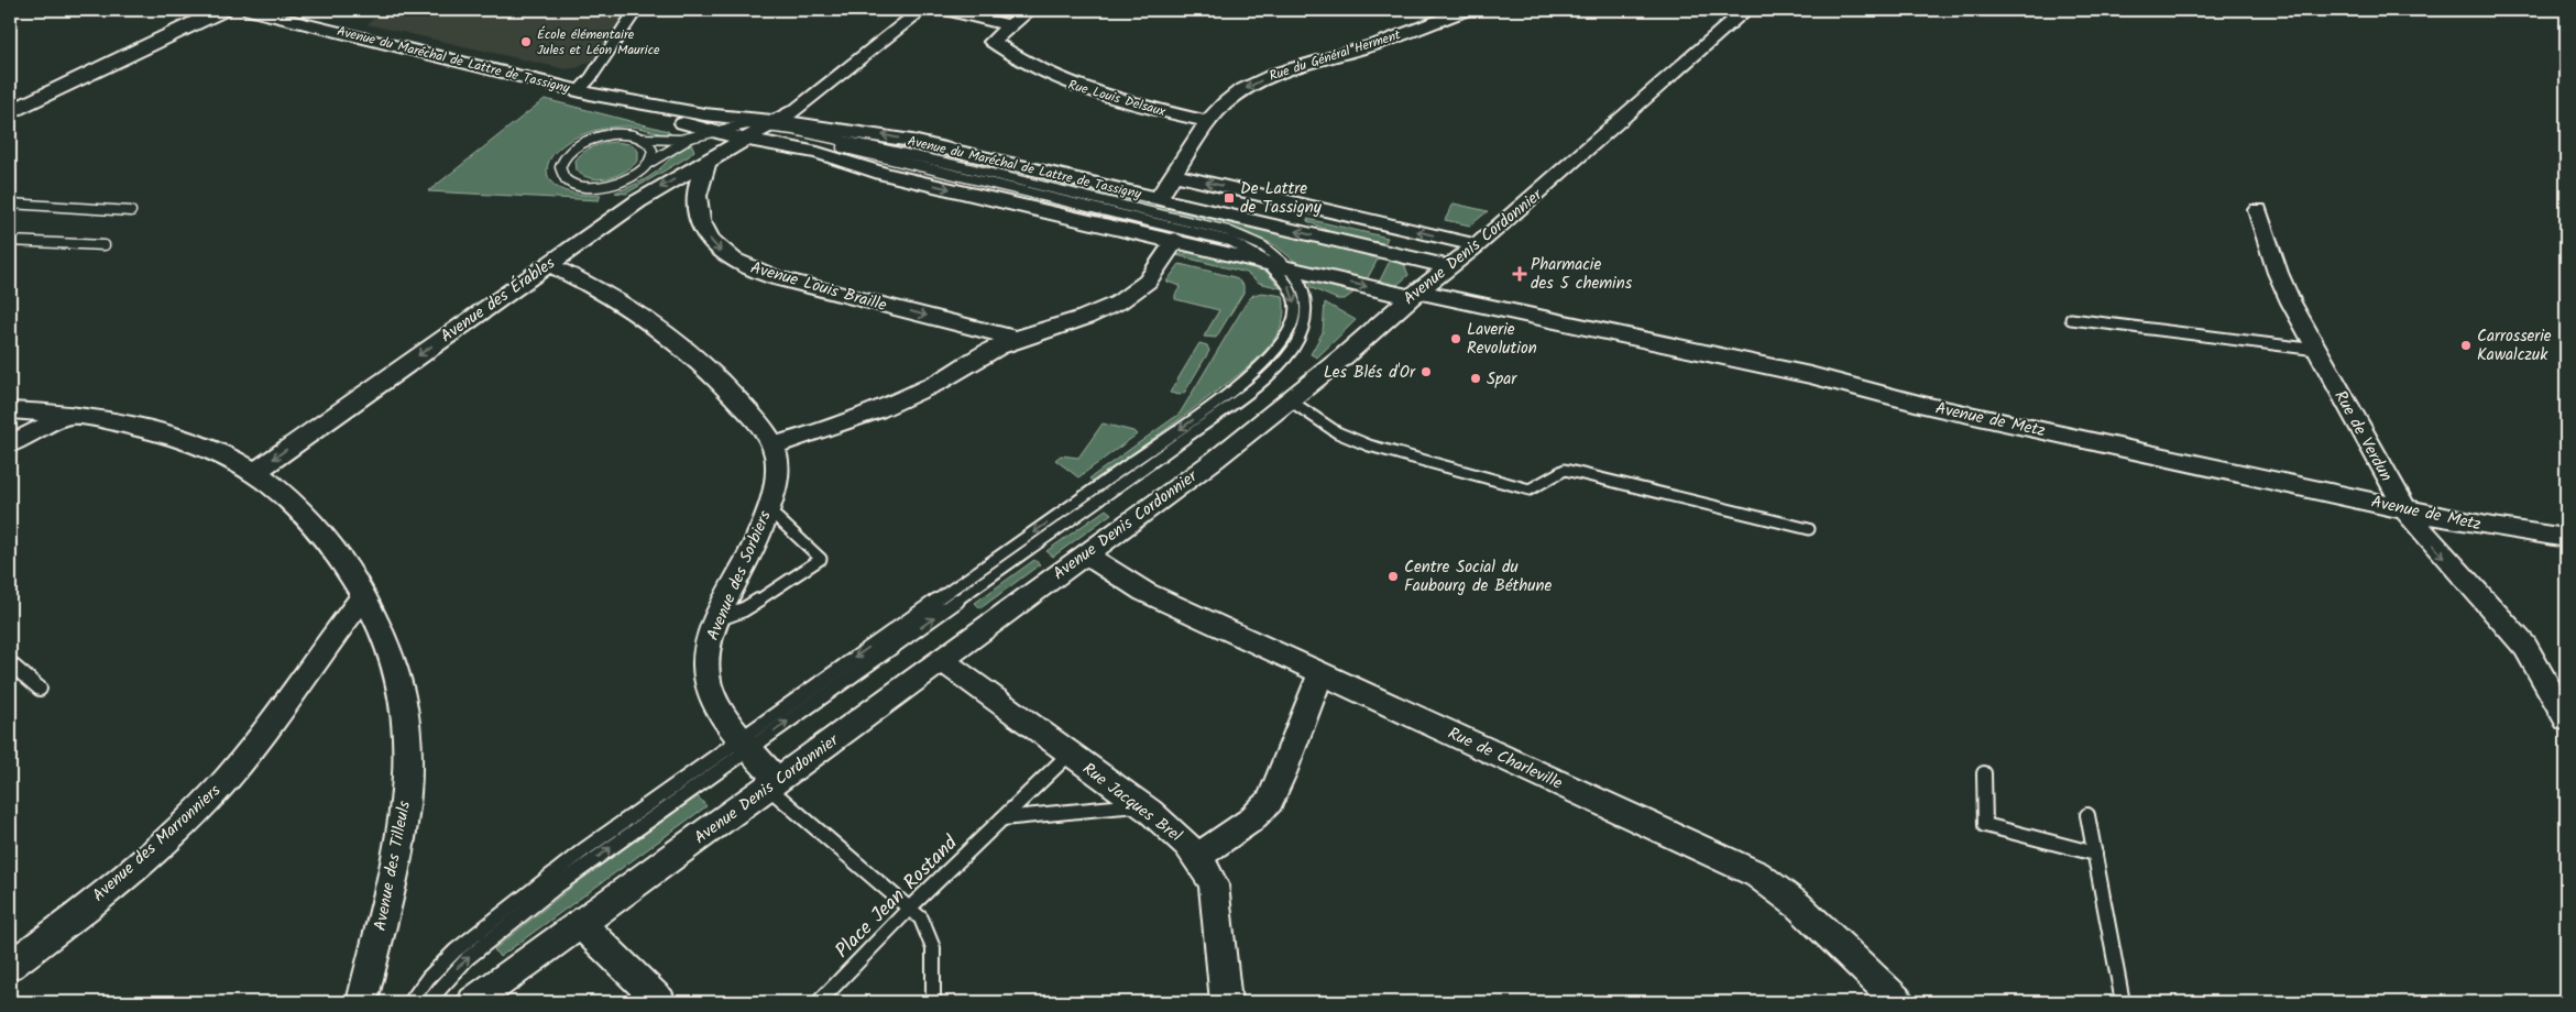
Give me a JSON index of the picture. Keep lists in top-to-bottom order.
{
  "streets": {
    "street": [
      "Rue du Général Herment",
      "Avenue du Maréchal de Lattre de Tassigny",
      "Rue Louis Delsaux",
      "Avenue Denis Cordonnier",
      "Avenue Louis Braille",
      "Avenue des Érables",
      "Avenue de Metz",
      "Rue de Verdun",
      "Avenue des Sorbiers",
      "Rue de Charleville",
      "Rue Jacques Brel",
      "Avenue des Marronniers",
      "Avenue des Tilleuls"
    ],
    "lane": ["Place Jean Rostand"]
  },
  "crossings": [
    ["Rue du Général Herment", "Avenue du Maréchal de Lattre de Tassigny"],
    ["Rue du Général Herment", "Rue Louis Delsaux"],
    ["Avenue du Maréchal de Lattre de Tassigny", "Avenue Denis Cordonnier"],
    ["Avenue du Maréchal de Lattre de Tassigny", "Avenue des Érables"],
    ["Avenue du Maréchal de Lattre de Tassigny", "Avenue de Metz"],
    ["Avenue Denis Cordonnier", "Avenue de Metz"],
    ["Avenue Denis Cordonnier", "Avenue des Sorbiers"],
    ["Avenue Denis Cordonnier", "Rue de Charleville"],
    ["Avenue Denis Cordonnier", "Rue Jacques Brel"],
    ["Avenue Louis Braille", "Avenue des Érables"],
    ["Avenue des Érables", "Avenue des Sorbiers"],
    ["Avenue des Érables", "Avenue des Tilleuls"],
    ["Avenue de Metz", "Rue de Verdun"],
    ["Rue Jacques Brel", "Place Jean Rostand"],
    ["Avenue des Marronniers", "Avenue des Tilleuls"]
  ],
  "one_way": [
    "Rue du Général Herment",
    "Avenue Louis Braille",
    "Avenue des Érables",
    "Rue de Verdun"
  ],
  "places": {
    "other": [
      "École élémentaire Jules et Léon Maurice",
      "Laverie Revolution",
      "Carrosserie Kawalczuk",
      "Les Blés d'Or",
      "Spar",
      "Centre Social du Faubourg de Béthune"
    ],
    "transit": ["De Lattre de Tassigny"],
    "health": ["Pharmacie des 5 chemins"]
  }
}
